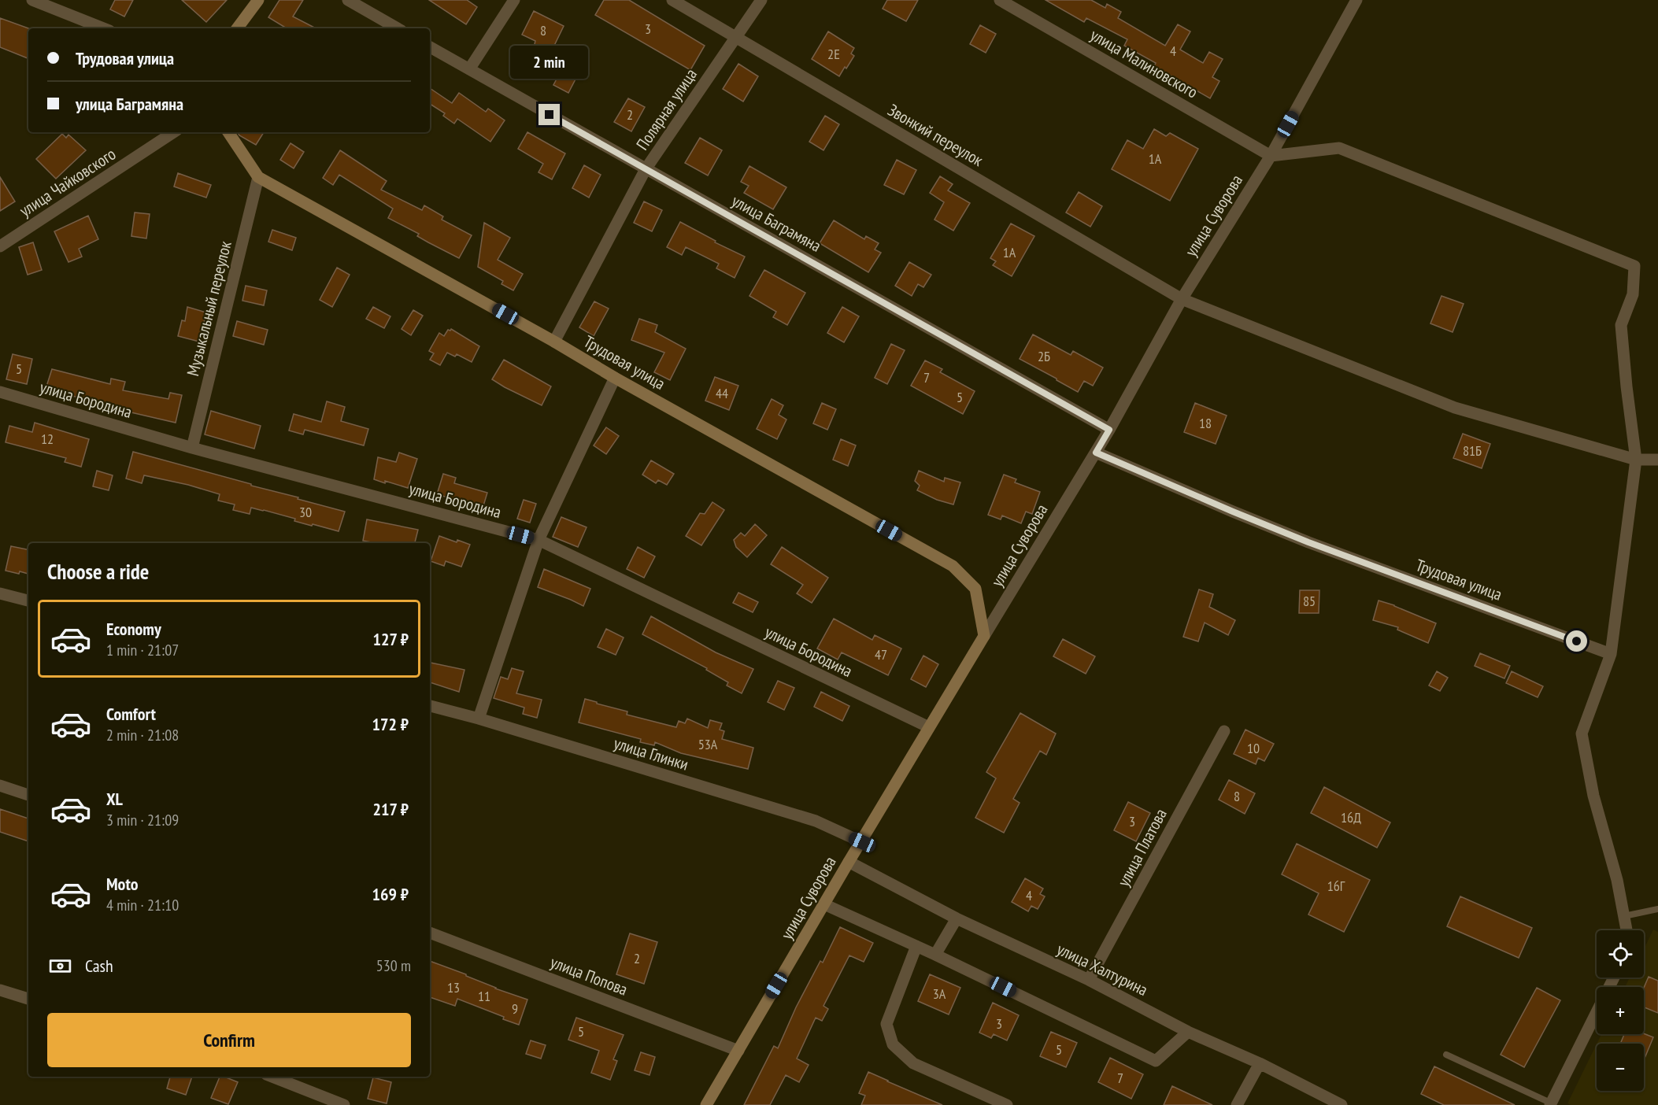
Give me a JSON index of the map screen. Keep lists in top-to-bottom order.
{
  "streets": {
    "main road": ["улица Суворова", "Трудовая улица"],
    "street": [
      "улица Малиновского",
      "Полярная улица",
      "Звонкий переулок",
      "улица Чайковского",
      "улица Баграмяна",
      "Музыкальный переулок",
      "улица Бородина",
      "улица Глинки",
      "улица Платова",
      "улица Халтурина",
      "улица Попова"
    ]
  },
  "crossings": [
    ["улица Малиновского", "улица Суворова"],
    ["Полярная улица", "Звонкий переулок"],
    ["Полярная улица", "улица Баграмяна"],
    ["Полярная улица", "Трудовая улица"],
    ["Звонкий переулок", "улица Суворова"],
    ["улица Суворова", "улица Баграмяна"],
    ["улица Суворова", "Трудовая улица"],
    ["улица Суворова", "улица Бородина"],
    ["улица Суворова", "улица Глинки"],
    ["улица Суворова", "улица Халтурина"],
    ["улица Суворова", "улица Попова"],
    ["Музыкальный переулок", "Трудовая улица"],
    ["Музыкальный переулок", "улица Бородина"],
    ["улица Платова", "улица Халтурина"]
  ],
  "house_numbers": [
    "3",
    "8",
    "4",
    "2Е",
    "2",
    "1А",
    "1А",
    "2Б",
    "5",
    "7",
    "44",
    "5",
    "18",
    "12",
    "81Б",
    "30",
    "85",
    "47",
    "53А",
    "10",
    "8",
    "16Д",
    "3",
    "16Г",
    "4",
    "2",
    "13",
    "3А",
    "11",
    "9",
    "3",
    "5",
    "5",
    "7"
  ],
  "page": {
    "banner": ["Трудовая улица", "улица Баграмяна"],
    "bubble": "2 min",
    "heading": "Choose a ride",
    "list": [
      {
        "name": "Economy",
        "note": "1 min · 21:07",
        "value": "127 ₽"
      },
      {
        "name": "Comfort",
        "note": "2 min · 21:08",
        "value": "172 ₽"
      },
      {
        "name": "XL",
        "note": "3 min · 21:09",
        "value": "217 ₽"
      },
      {
        "name": "Moto",
        "note": "4 min · 21:10",
        "value": "169 ₽"
      }
    ],
    "map_buttons": ["+", "−"],
    "pay": ["Cash", "530 m"],
    "buttons": "Confirm"
  }
}
